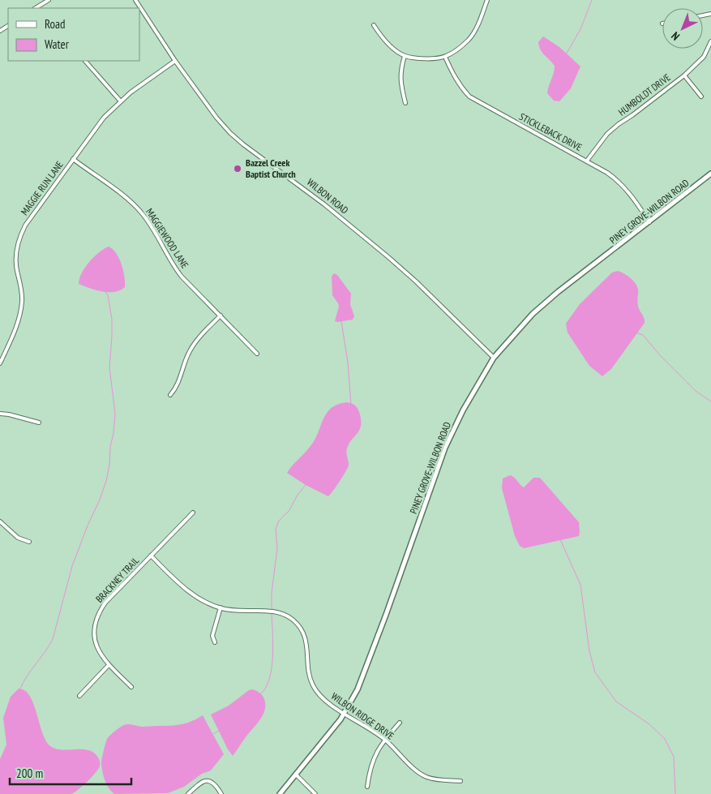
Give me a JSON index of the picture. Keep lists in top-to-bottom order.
{
  "streets": {
    "street": [
      "HUMBOLDT DRIVE",
      "STICKLEBACK DRIVE",
      "MAGGIE RUN LANE",
      "WILBON ROAD",
      "PINEY GROVE-WILBON ROAD",
      "MAGGIEWOOD LANE",
      "BRACKNEY TRAIL",
      "WILBON RIDGE DRIVE"
    ]
  },
  "crossings": [
    ["HUMBOLDT DRIVE", "STICKLEBACK DRIVE"],
    ["STICKLEBACK DRIVE", "PINEY GROVE-WILBON ROAD"],
    ["MAGGIE RUN LANE", "WILBON ROAD"],
    ["MAGGIE RUN LANE", "MAGGIEWOOD LANE"],
    ["WILBON ROAD", "PINEY GROVE-WILBON ROAD"],
    ["PINEY GROVE-WILBON ROAD", "WILBON RIDGE DRIVE"],
    ["BRACKNEY TRAIL", "WILBON RIDGE DRIVE"]
  ],
  "places": ["Bazzel Creek Baptist Church"],
  "legend": ["Road", "Water"],
  "scale_bar": "200 m",
  "north": "bottom left"
}
